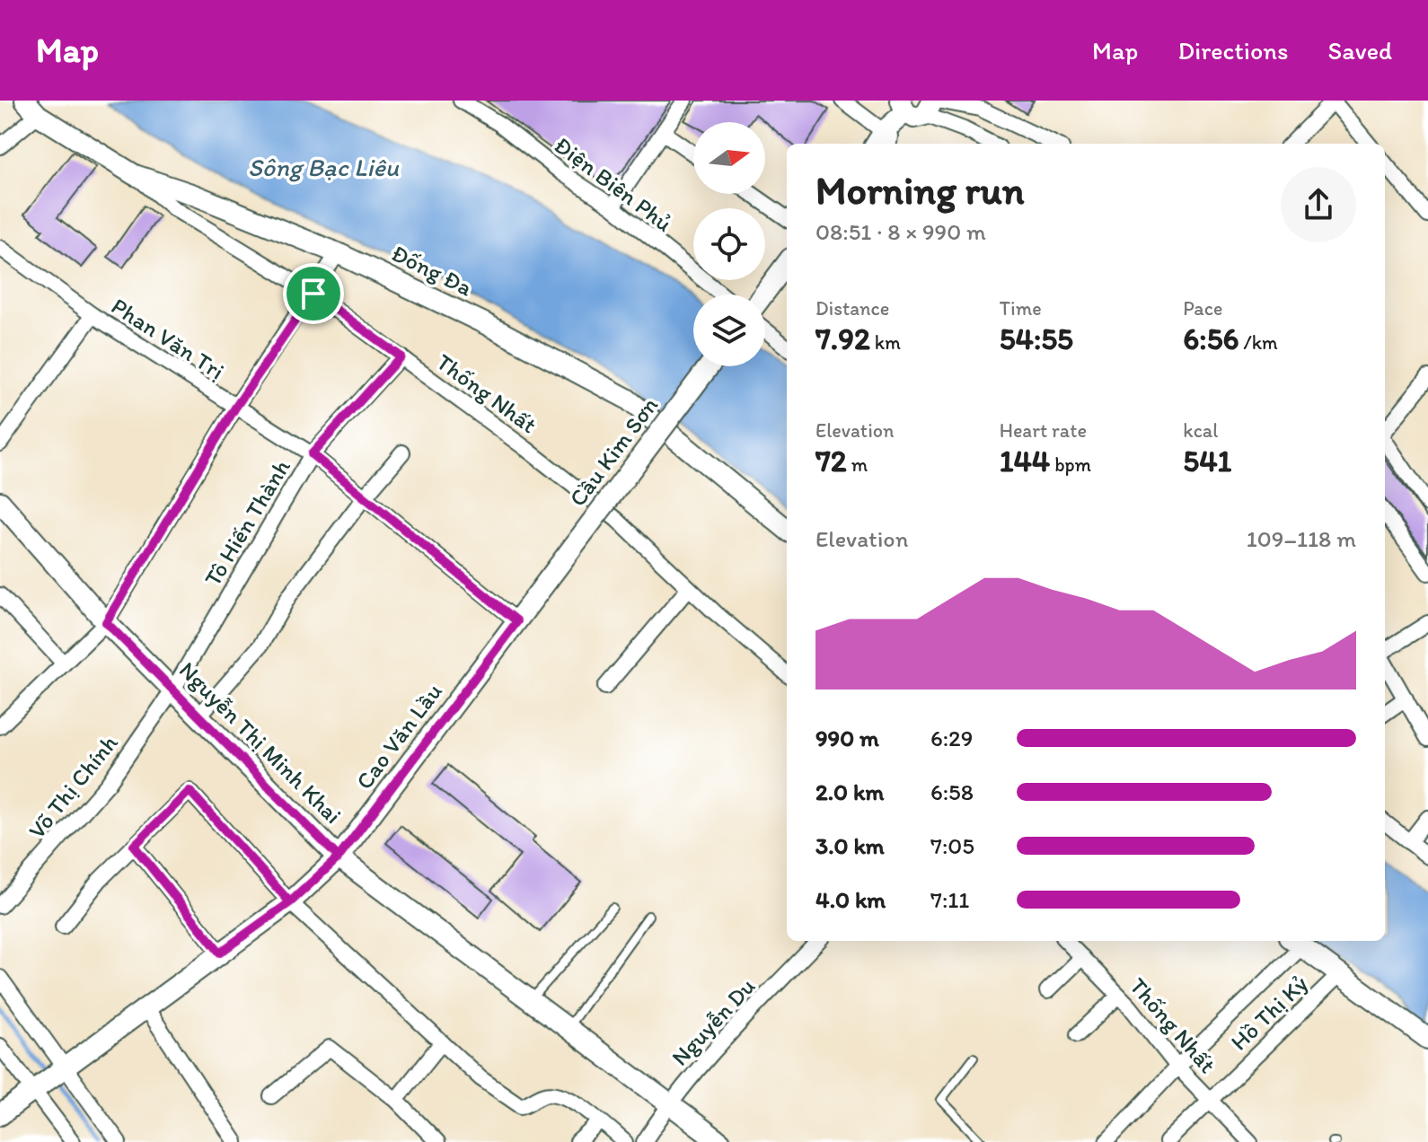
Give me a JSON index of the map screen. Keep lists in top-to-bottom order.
{
  "streets": {
    "main road": [
      "Đống Đa",
      "Cầu Kim Sơn",
      "Cao Văn Lầu",
      "Nguyễn Thị Minh Khai"
    ],
    "street": [
      "Điện Biên Phủ",
      "Phan Văn Trị",
      "Thống Nhất",
      "Tô Hiến Thành",
      "Võ Thị Chính",
      "Hồ Thị Kỷ",
      "Nguyễn Du"
    ]
  },
  "crossings": [
    ["Đống Đa", "Thống Nhất"],
    ["Phan Văn Trị", "Tô Hiến Thành"],
    ["Phan Văn Trị", "Cao Văn Lầu"],
    ["Thống Nhất", "Tô Hiến Thành"],
    ["Thống Nhất", "Hồ Thị Kỷ"],
    ["Cầu Kim Sơn", "Cao Văn Lầu"],
    ["Tô Hiến Thành", "Nguyễn Thị Minh Khai"],
    ["Tô Hiến Thành", "Võ Thị Chính"],
    ["Cao Văn Lầu", "Nguyễn Thị Minh Khai"],
    ["Nguyễn Thị Minh Khai", "Võ Thị Chính"],
    ["Nguyễn Thị Minh Khai", "Nguyễn Du"]
  ],
  "water": ["Sông Bạc Liêu"],
  "north": "right",
  "page": {
    "header": "Map",
    "nav": ["Map", "Directions", "Saved"],
    "heading": ["Morning run", "08:51 · 8 × 990 m"],
    "stats": [
      ["Distance", "7.92 km"],
      ["Time", "54:55"],
      ["Pace", "6:56 /km"],
      ["Elevation", "72 m"],
      ["Heart rate", "144 bpm"],
      ["kcal", "541"]
    ],
    "chart": ["Elevation", "109–118 m"],
    "list": [
      {
        "name": "990 m",
        "note": "6:29"
      },
      {
        "name": "2.0 km",
        "note": "6:58"
      },
      {
        "name": "3.0 km",
        "note": "7:05"
      },
      {
        "name": "4.0 km",
        "note": "7:11"
      }
    ]
  }
}
